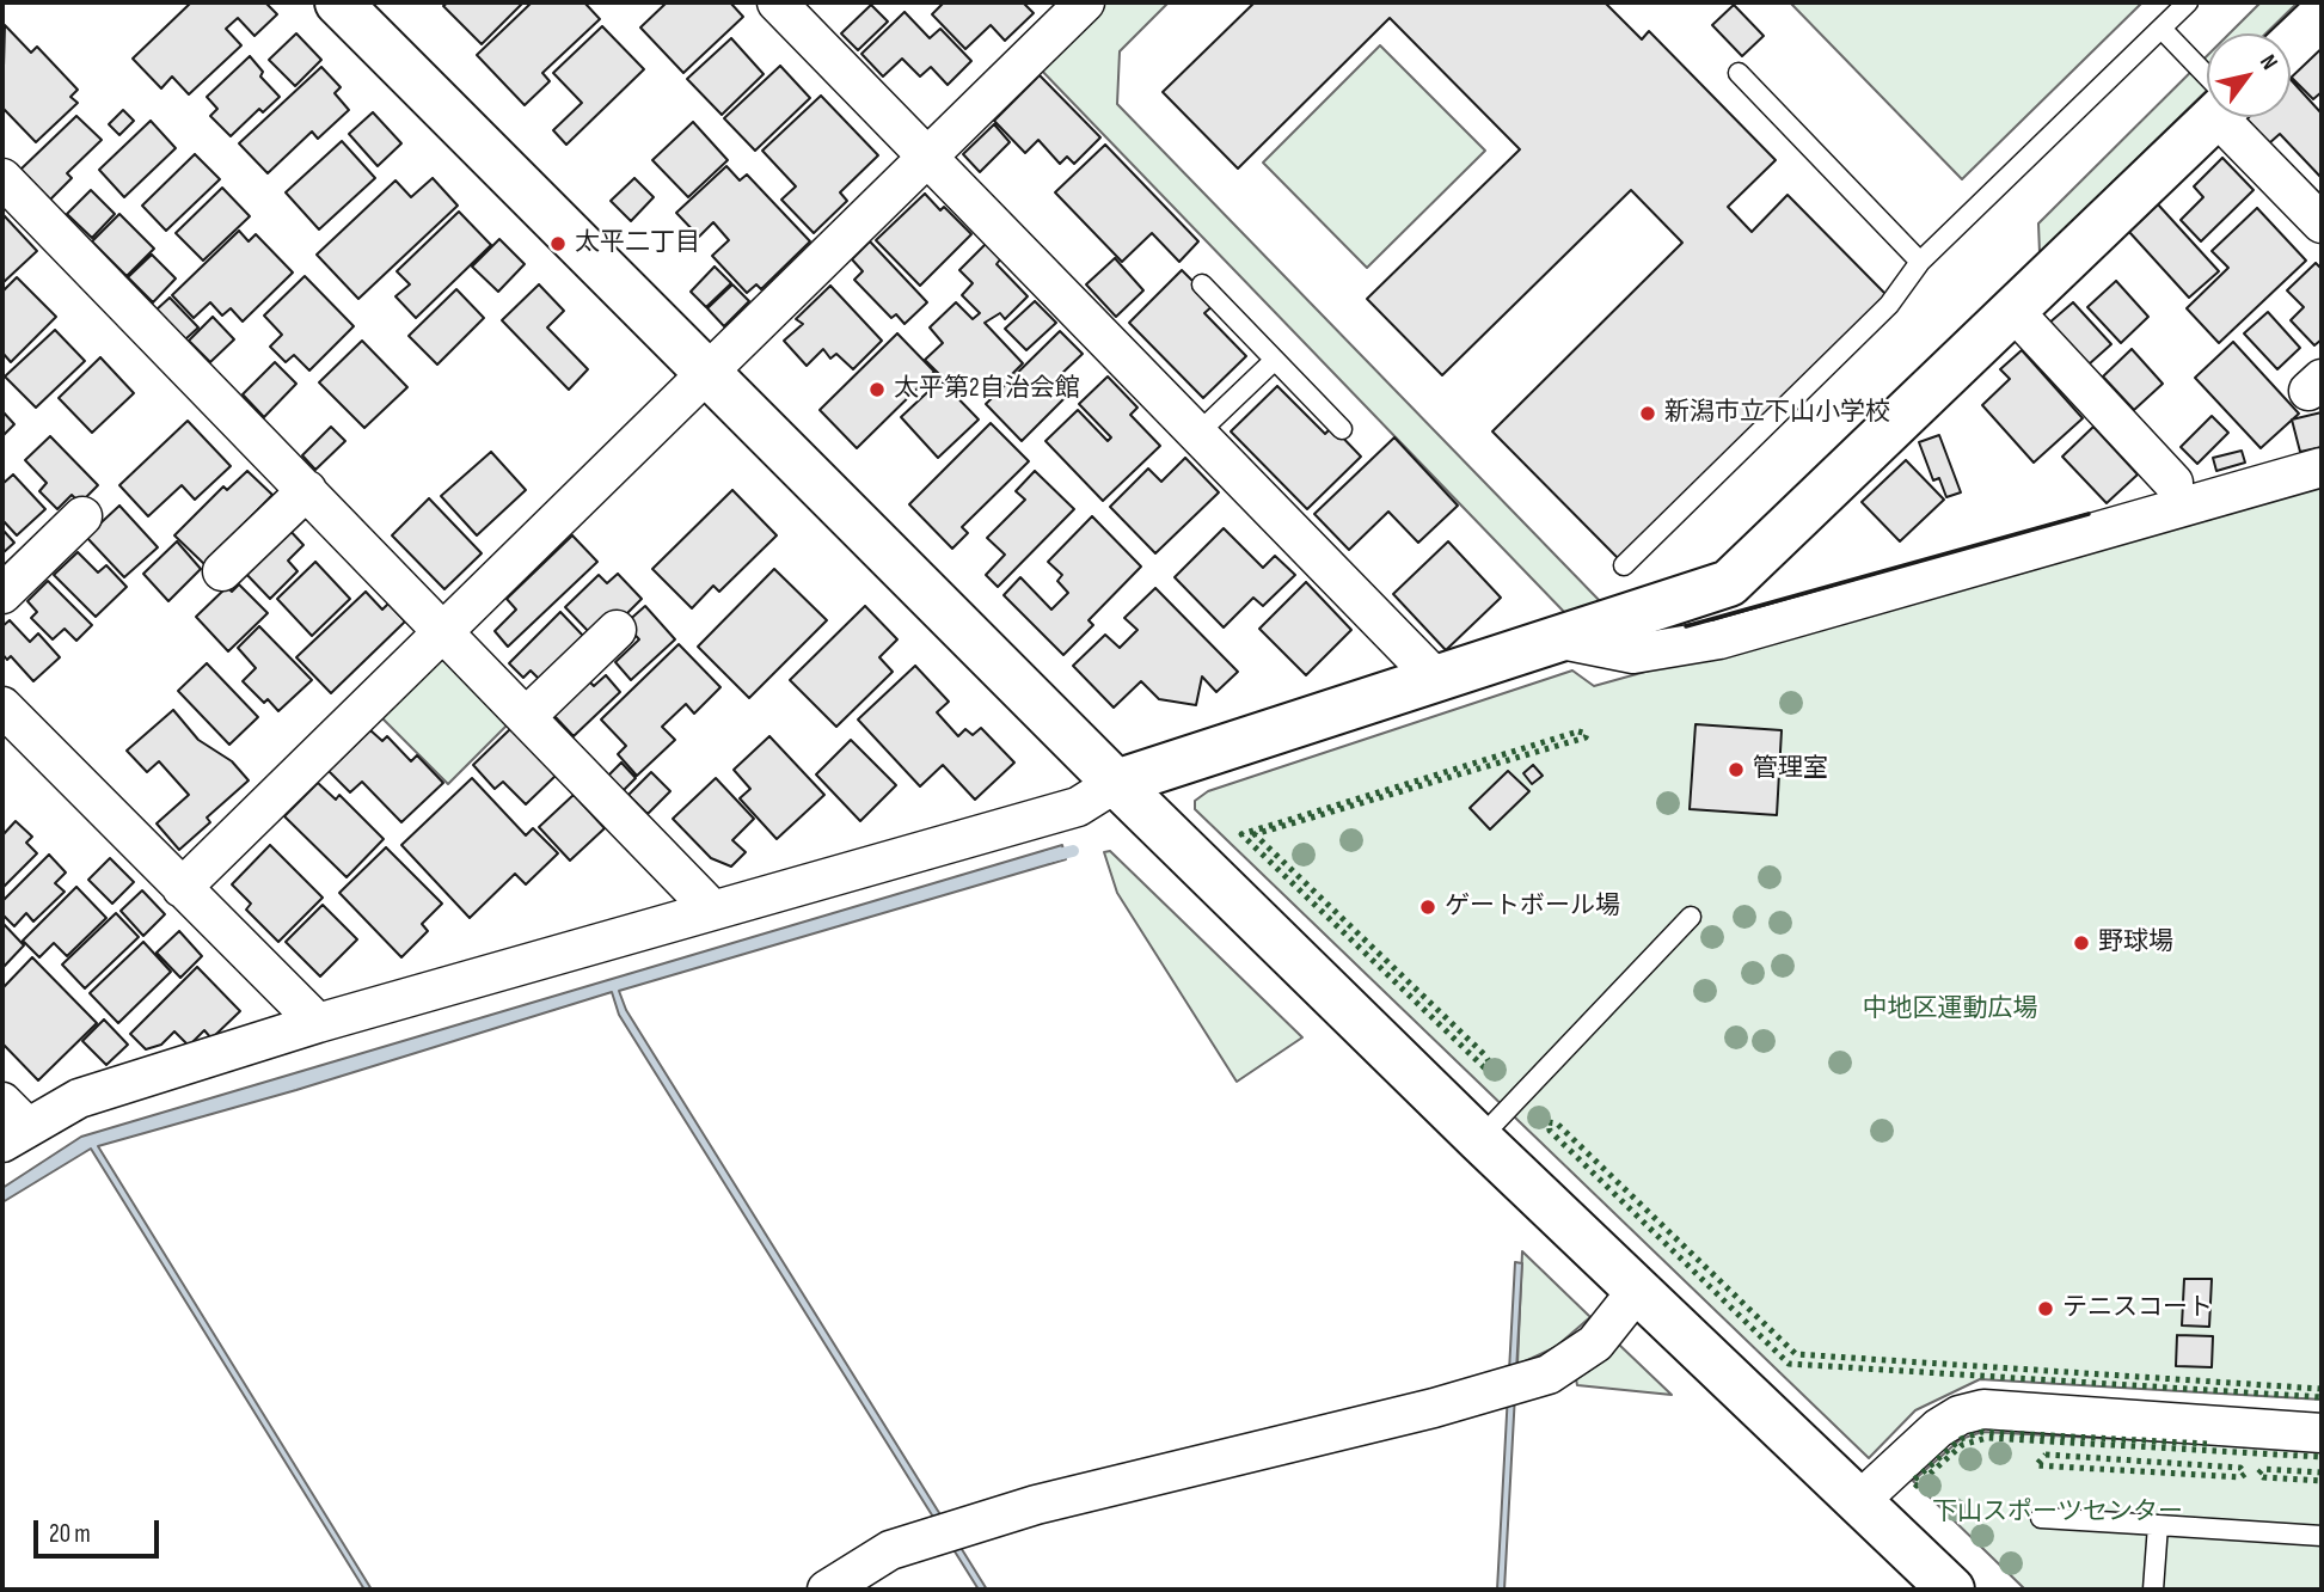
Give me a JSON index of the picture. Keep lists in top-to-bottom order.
{
  "parks": ["中地区運動広場", "下山スポーツセンター"],
  "places": [
    "太平二丁目",
    "太平第2自治会館",
    "新潟市立下山小学校",
    "管理室",
    "ゲートボール場",
    "野球場",
    "テニスコート"
  ],
  "scale_bar": "20 m",
  "north": "top right"
}
